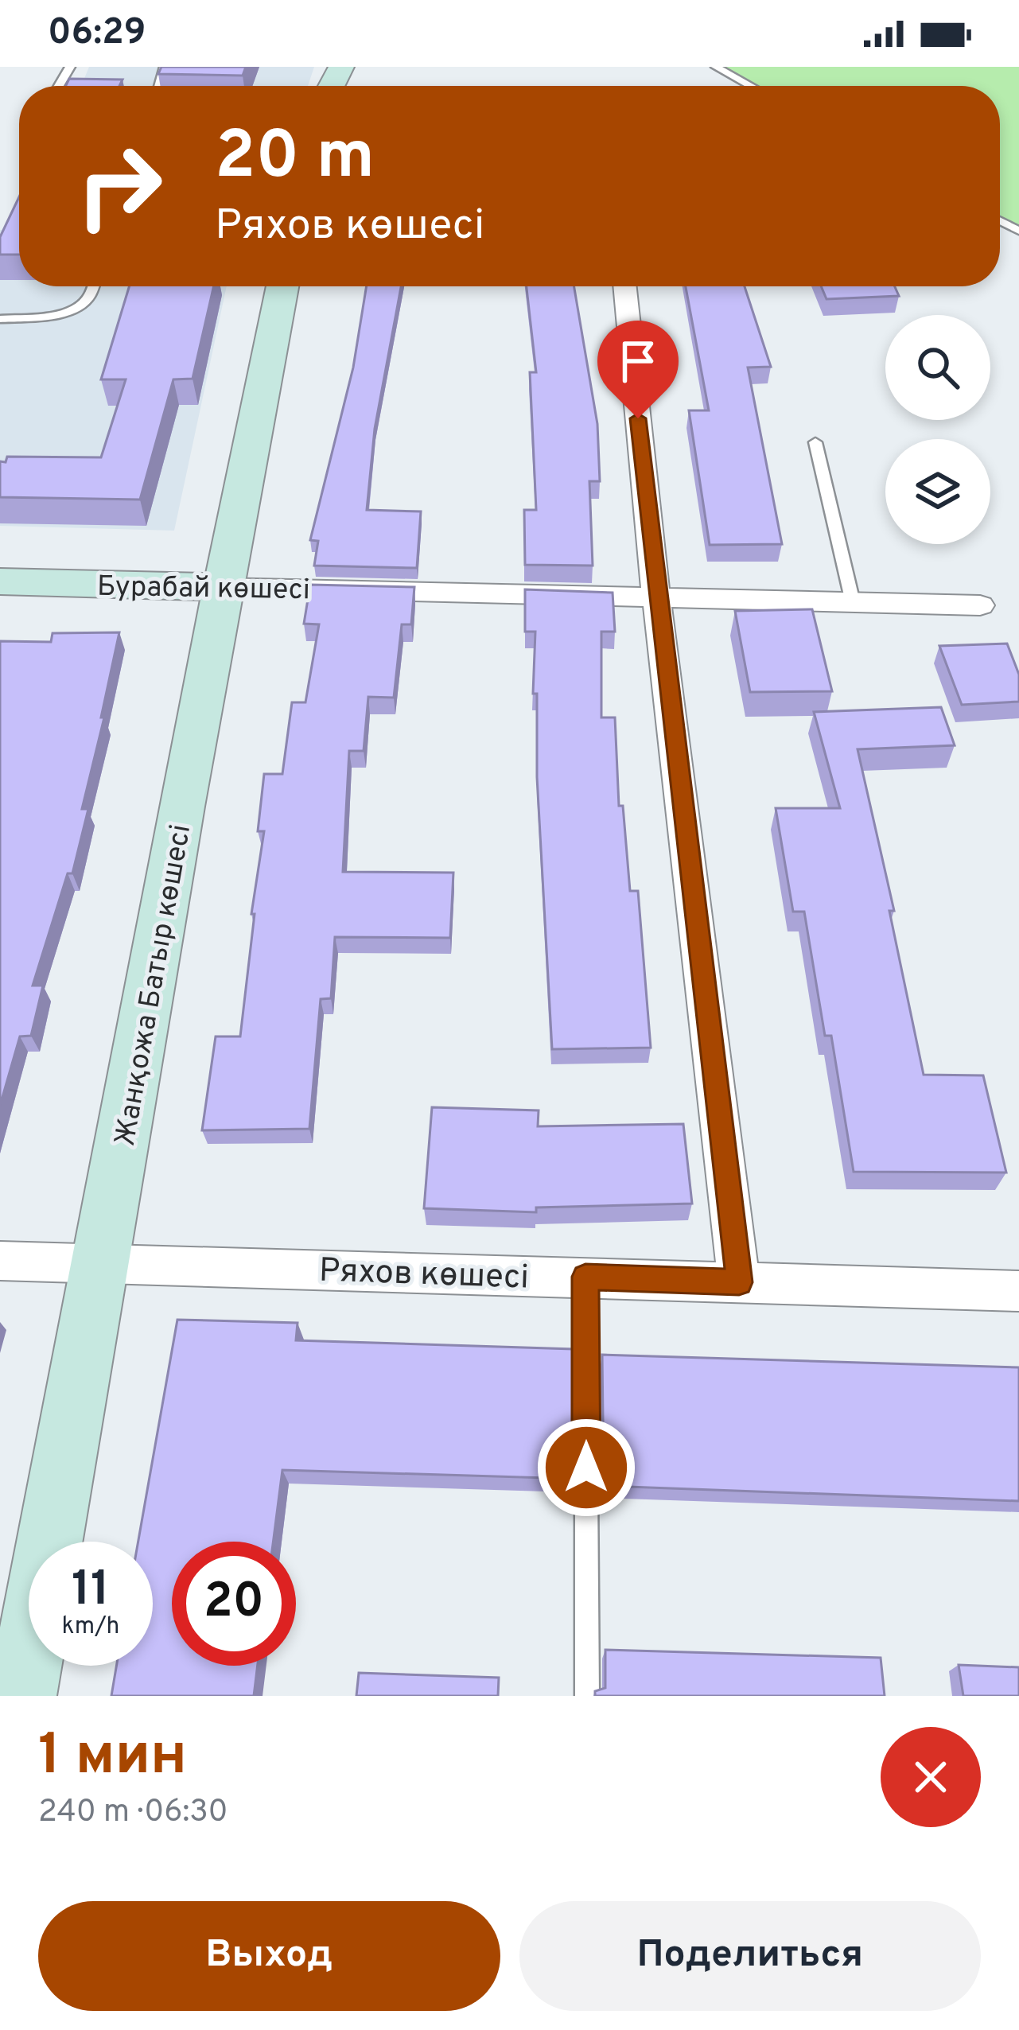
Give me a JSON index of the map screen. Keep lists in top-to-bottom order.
{
  "streets": {
    "main road": ["Бурабай көшесі", "Жанқожа Батыр көшесі"],
    "street": ["Ряхов көшесі"]
  },
  "crossings": [
    ["Бурабай көшесі", "Жанқожа Батыр көшесі"],
    ["Жанқожа Батыр көшесі", "Ряхов көшесі"]
  ],
  "page": {
    "status": "06:29",
    "turn": ["20 m", "Ряхов көшесі"],
    "speed": "11 km/h",
    "limit": "20",
    "heading": ["1 мин", "240 m · 06:30"],
    "buttons": ["Выход", "Поделиться"]
  }
}
